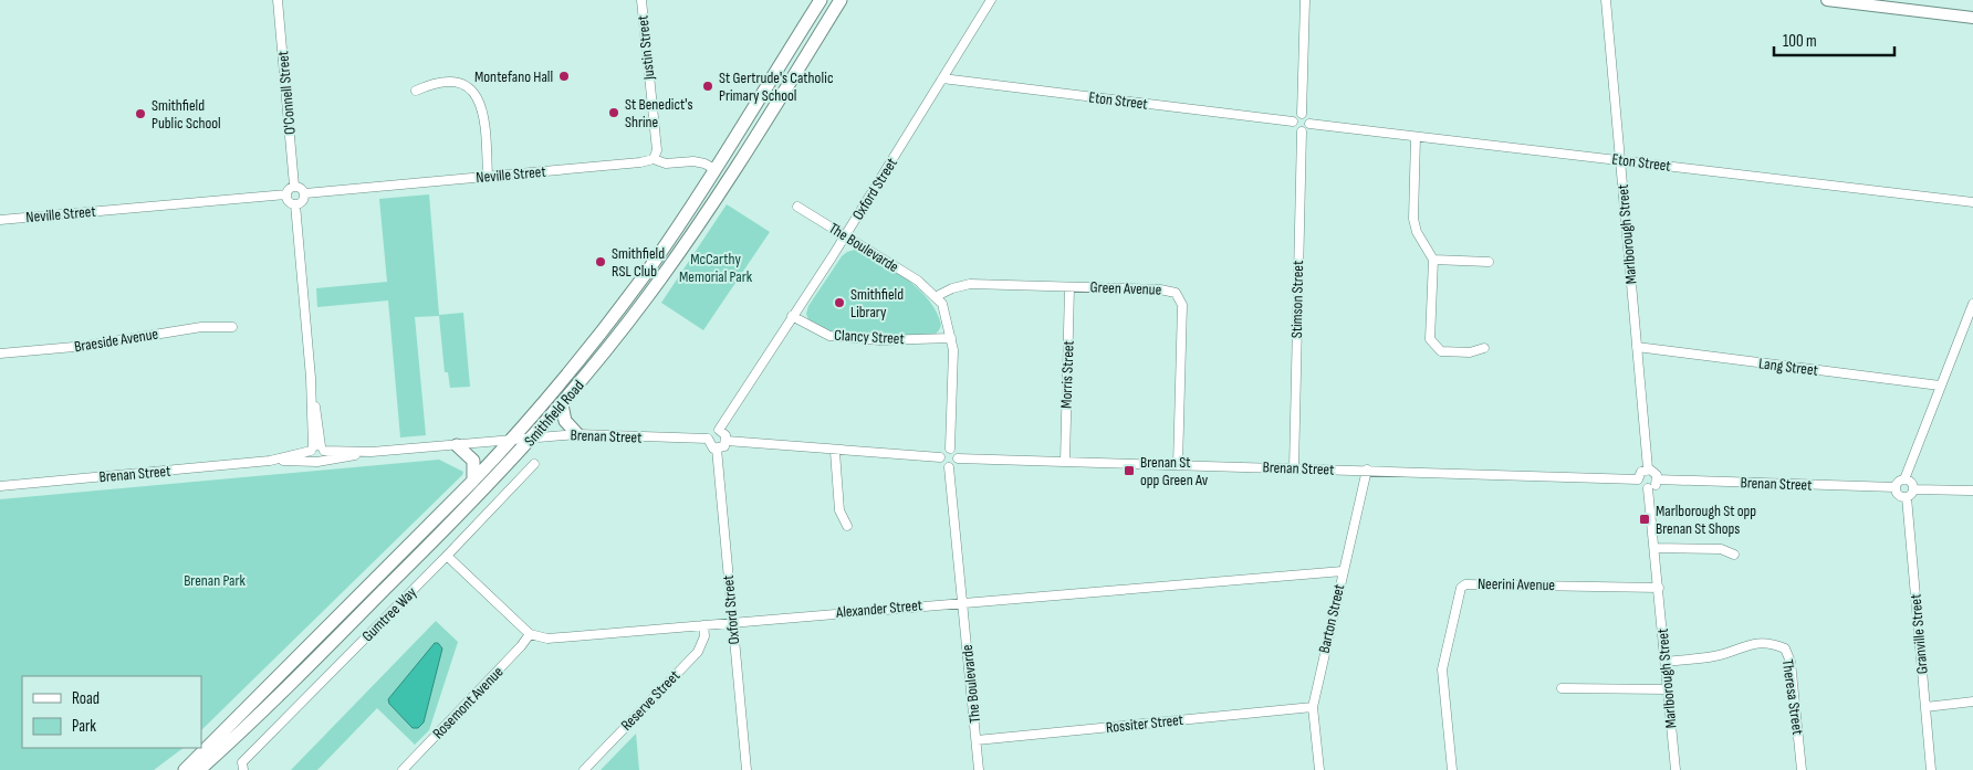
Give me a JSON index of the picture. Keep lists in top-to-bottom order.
{
  "streets": {
    "highway": ["Smithfield Road"],
    "street": [
      "Justin Street",
      "O'Connell Street",
      "Eton Street",
      "Neville Street",
      "Oxford Street",
      "Marlborough Street",
      "The Boulevarde",
      "Green Avenue",
      "Stimson Street",
      "Clancy Street",
      "Braeside Avenue",
      "Lang Street",
      "Morris Street",
      "Brenan Street",
      "Neerini Avenue",
      "Alexander Street",
      "Gumtree Way",
      "Barton Street",
      "Granville Street",
      "Theresa Street",
      "Reserve Street",
      "Rosemont Avenue",
      "Rossiter Street"
    ]
  },
  "crossings": [
    ["Justin Street", "Neville Street"],
    ["O'Connell Street", "Neville Street"],
    ["Eton Street", "Oxford Street"],
    ["Eton Street", "Marlborough Street"],
    ["Neville Street", "Smithfield Road"],
    ["Oxford Street", "The Boulevarde"],
    ["Oxford Street", "Clancy Street"],
    ["Oxford Street", "Brenan Street"],
    ["Oxford Street", "Alexander Street"],
    ["Marlborough Street", "Lang Street"],
    ["Marlborough Street", "Brenan Street"],
    ["Marlborough Street", "Neerini Avenue"],
    ["Marlborough Street", "Theresa Street"],
    ["The Boulevarde", "Green Avenue"],
    ["The Boulevarde", "Clancy Street"],
    ["The Boulevarde", "Brenan Street"],
    ["The Boulevarde", "Alexander Street"],
    ["The Boulevarde", "Rossiter Street"],
    ["Green Avenue", "Morris Street"],
    ["Green Avenue", "Brenan Street"],
    ["Stimson Street", "Brenan Street"],
    ["Morris Street", "Brenan Street"],
    ["Smithfield Road", "Brenan Street"],
    ["Brenan Street", "Barton Street"],
    ["Brenan Street", "Granville Street"],
    ["Alexander Street", "Barton Street"],
    ["Alexander Street", "Reserve Street"],
    ["Alexander Street", "Rosemont Avenue"],
    ["Barton Street", "Rossiter Street"]
  ],
  "parks": ["McCarthy Memorial Park", "Brenan Park"],
  "places": {
    "other": [
      "Montefano Hall",
      "St Gertrude's Catholic Primary School",
      "St Benedict's Shrine",
      "Smithfield Public School",
      "Smithfield RSL Club",
      "Smithfield Library"
    ],
    "transit": ["Brenan St opp Green Av", "Marlborough St opp Brenan St Shops"]
  },
  "legend": ["Road", "Park"],
  "scale_bar": "100 m"
}
